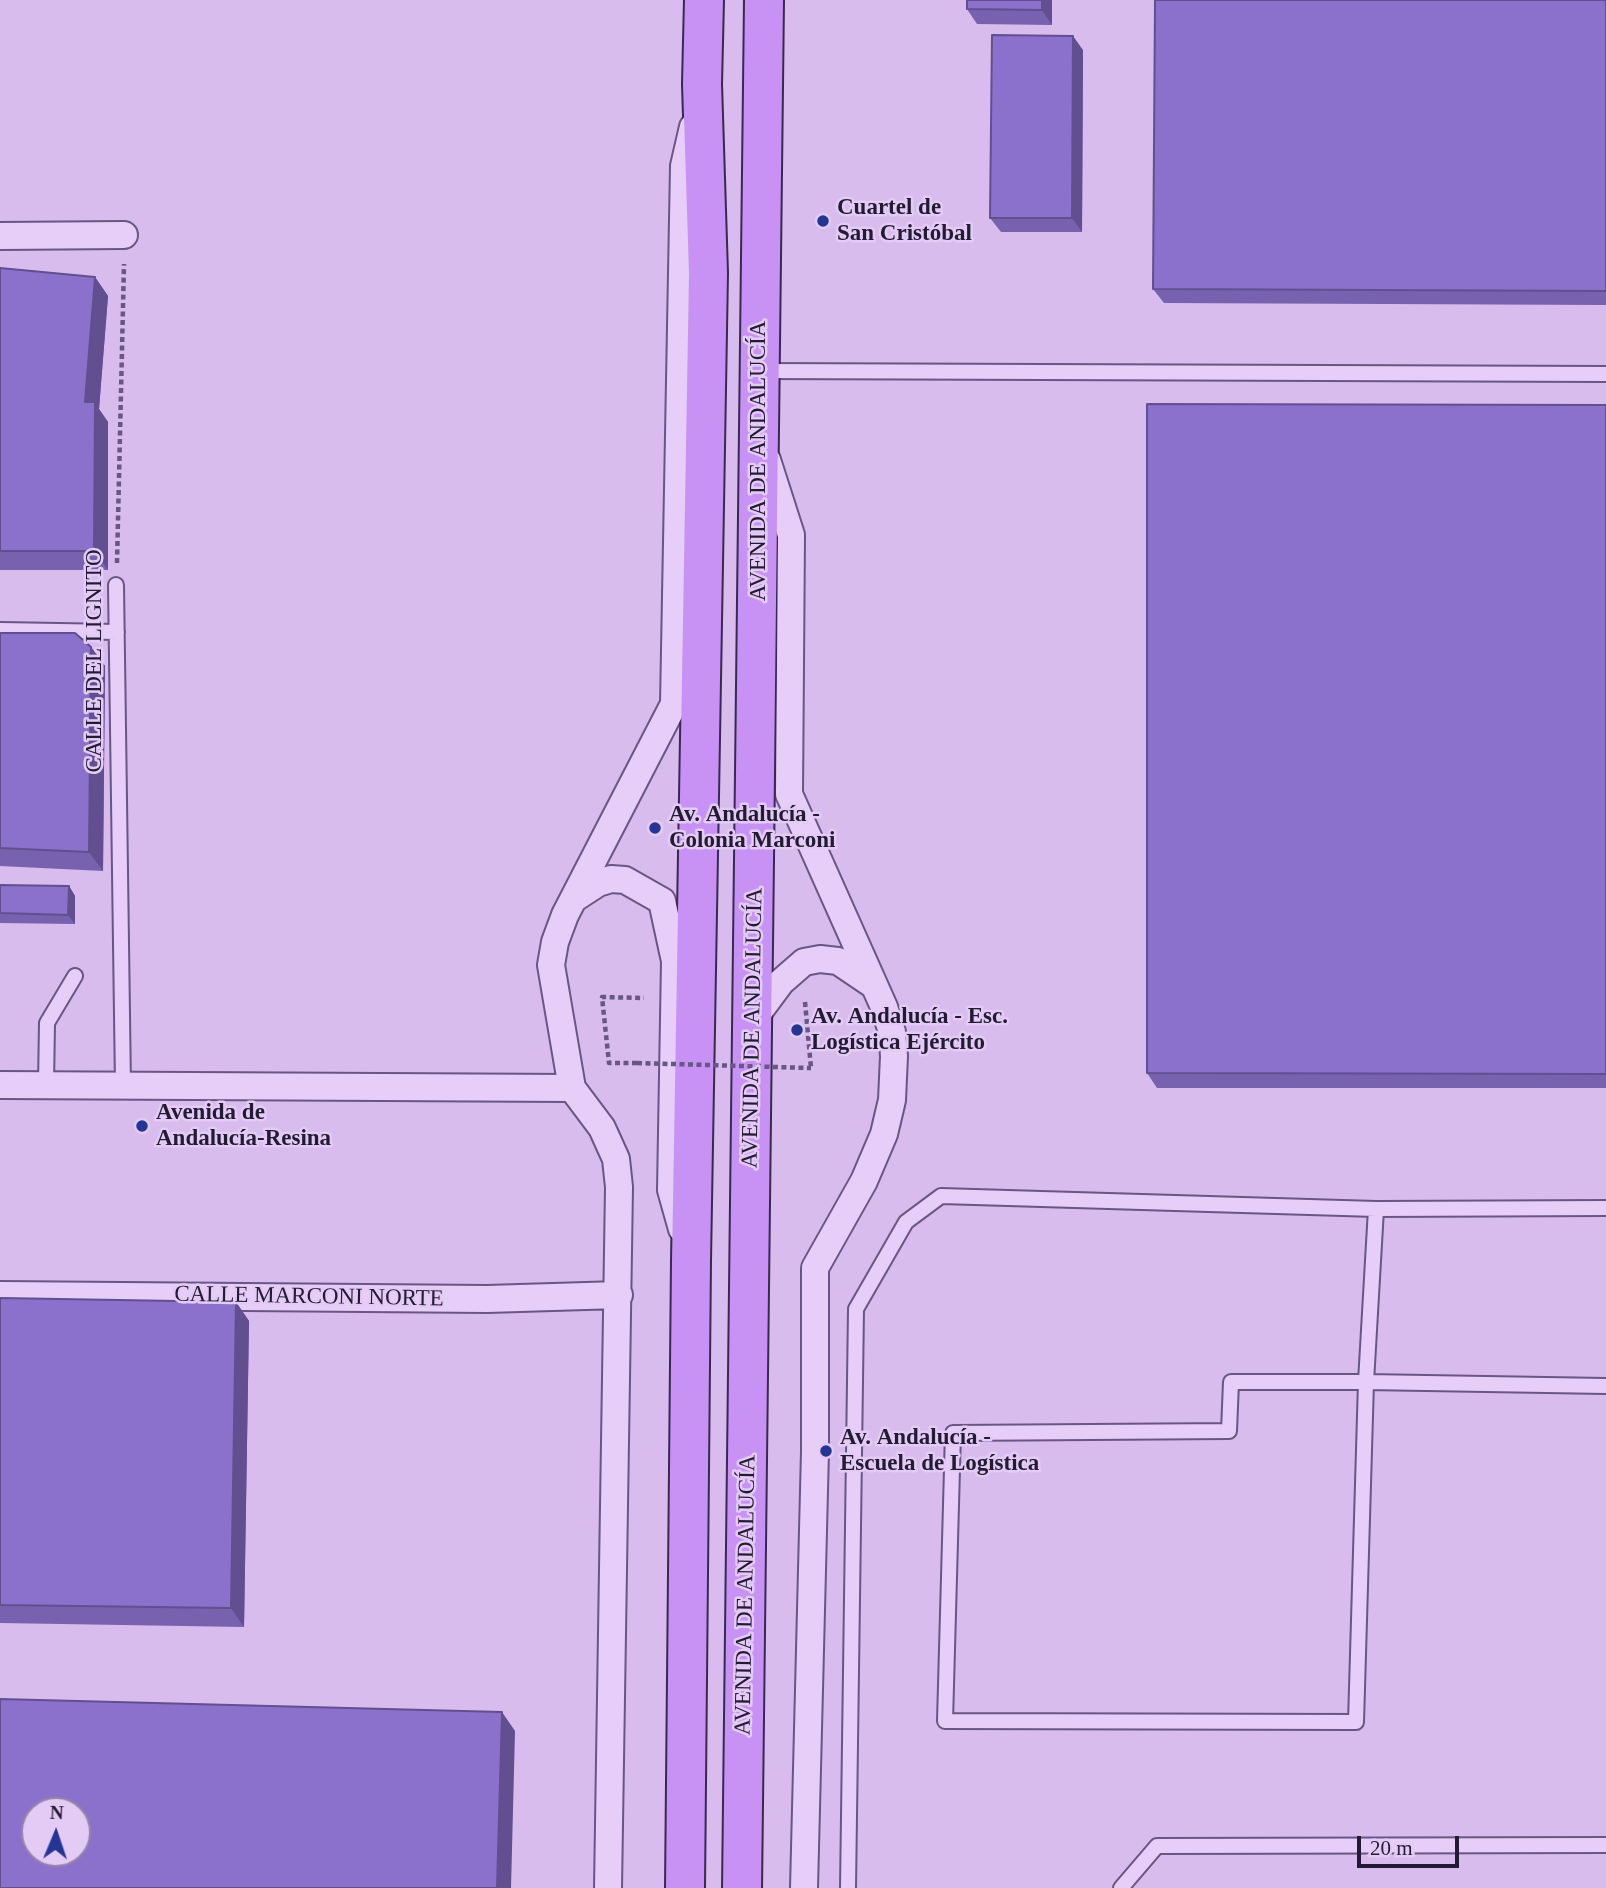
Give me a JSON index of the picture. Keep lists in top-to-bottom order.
{
  "streets": {
    "main road": ["AVENIDA DE ANDALUCÍA"],
    "street": ["CALLE MARCONI NORTE"],
    "lane": ["CALLE DEL LIGNITO"]
  },
  "places": [
    "Cuartel de San Cristóbal",
    "Av. Andalucía - Colonia Marconi",
    "Av. Andalucía - Esc. Logística Ejército",
    "Avenida de Andalucía-Resina",
    "Av. Andalucía - Escuela de Logística"
  ],
  "scale_bar": "20 m",
  "north": "top"
}
